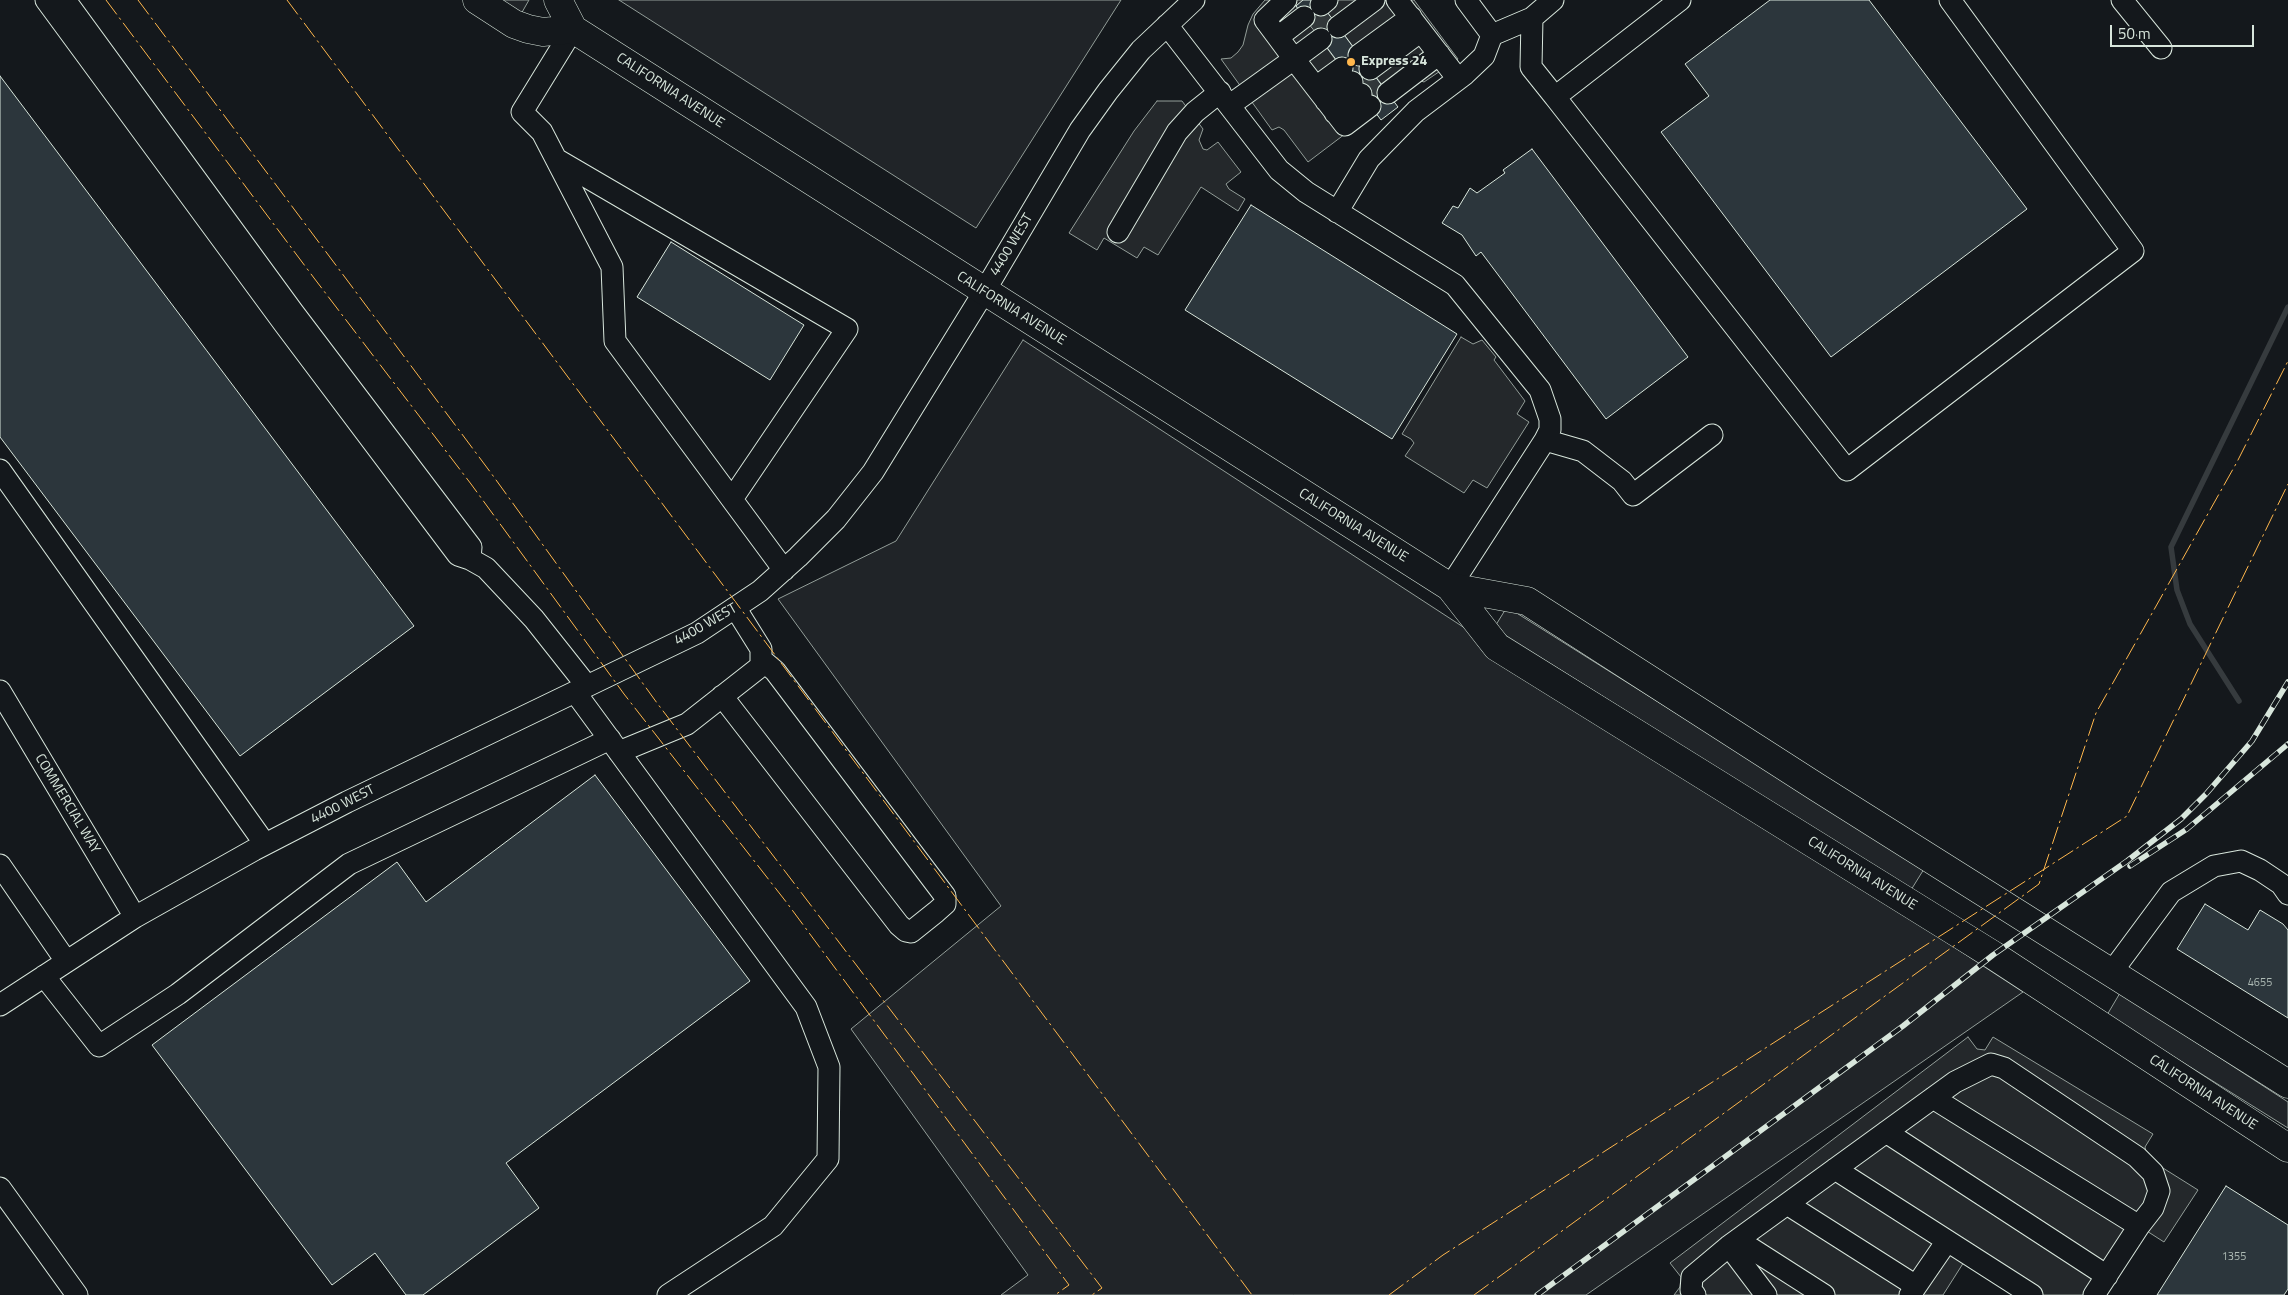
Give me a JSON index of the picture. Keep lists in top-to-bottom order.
{
  "streets": {
    "main road": ["CALIFORNIA AVENUE"],
    "street": ["4400 WEST", "COMMERCIAL WAY"]
  },
  "crossings": [
    ["CALIFORNIA AVENUE", "4400 WEST"],
    ["4400 WEST", "COMMERCIAL WAY"]
  ],
  "places": ["Express 24"],
  "house_numbers": ["4655", "1355"],
  "scale_bar": "50 m"
}
